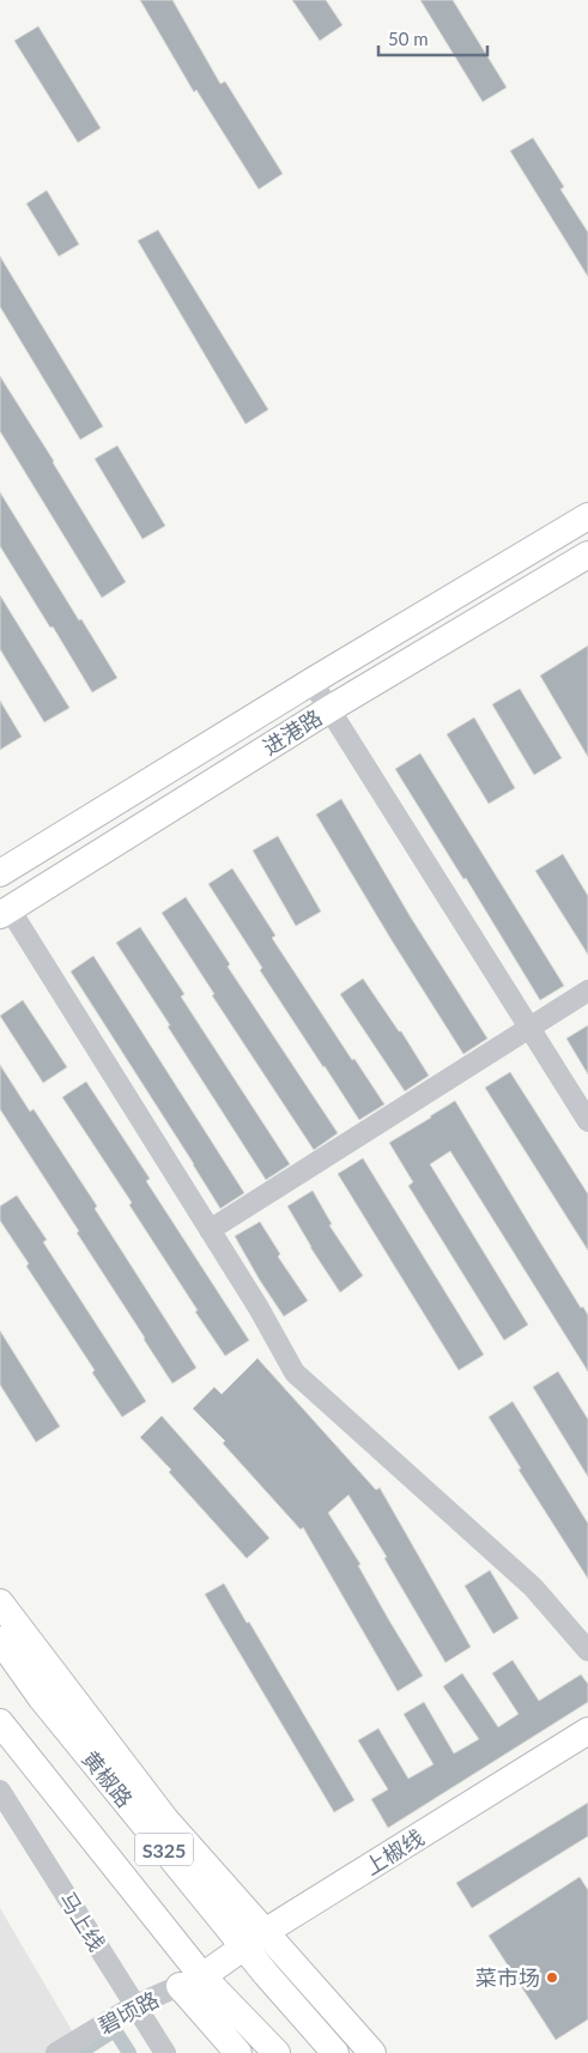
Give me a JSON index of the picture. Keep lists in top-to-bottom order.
{
  "streets": {
    "main road": [
      "进港路",
      "黄椒路",
      "S325",
      "上椒线"
    ],
    "street": ["马上线", "碧顷路"]
  },
  "crossings": [
    ["黄椒路", "上椒线"],
    ["S325", "上椒线"],
    ["S325", "碧顷路"],
    ["上椒线", "碧顷路"],
    ["马上线", "碧顷路"]
  ],
  "places": ["菜市场"],
  "scale_bar": "50 m"
}
